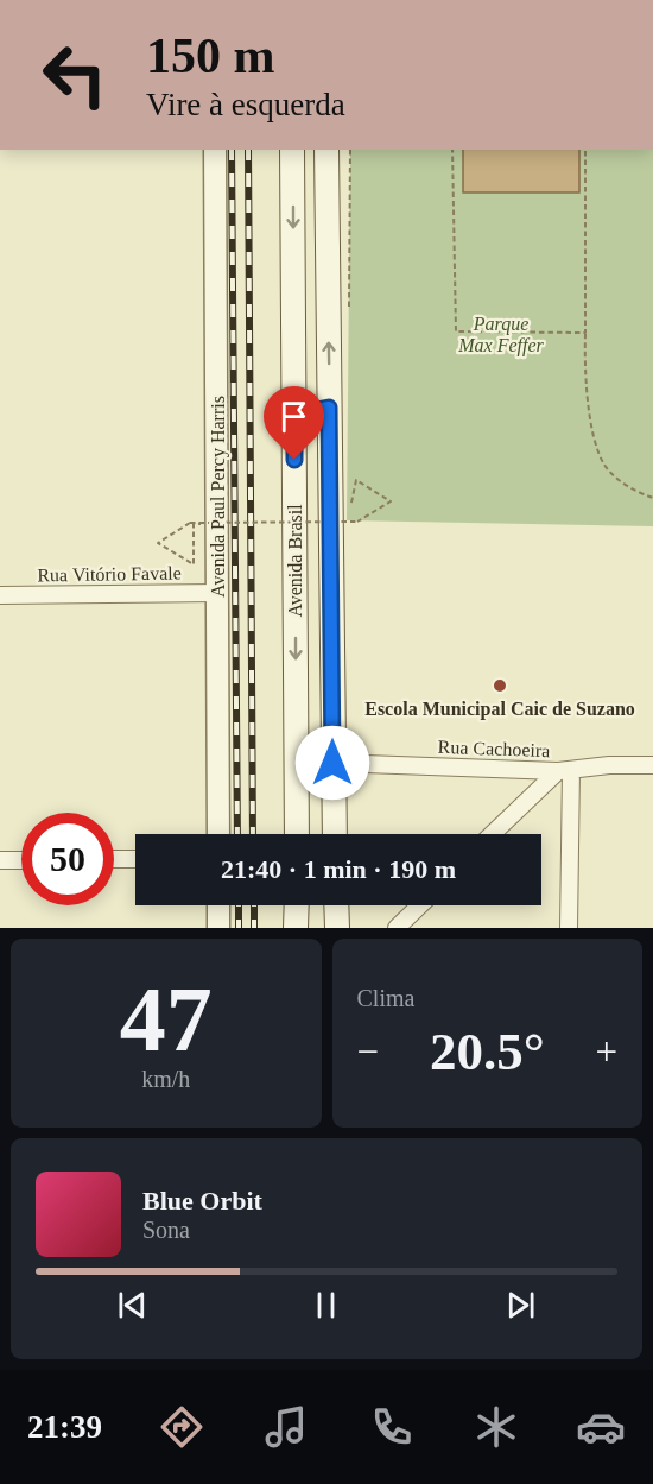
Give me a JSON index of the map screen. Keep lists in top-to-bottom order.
{
  "streets": {
    "main road": ["Avenida Brasil"],
    "street": ["Avenida Paul Percy Harris", "Rua Vitório Favale", "Rua Cachoeira"]
  },
  "crossings": [
    ["Avenida Paul Percy Harris", "Rua Vitório Favale"],
    ["Avenida Brasil", "Rua Cachoeira"]
  ],
  "parks": ["Parque Max Feffer"],
  "places": ["Escola Municipal Caic de Suzano"],
  "page": {
    "turn": ["150 m", "Vire à esquerda"],
    "limit": "50",
    "trip": "21:40 · 1 min · 190 m",
    "tile": [
      ["47", "km/h"],
      "Clima"
    ],
    "heat": ["−", "20.5°", "+"],
    "song": ["Blue Orbit", "Sona"],
    "tabs": "21:39"
  }
}
